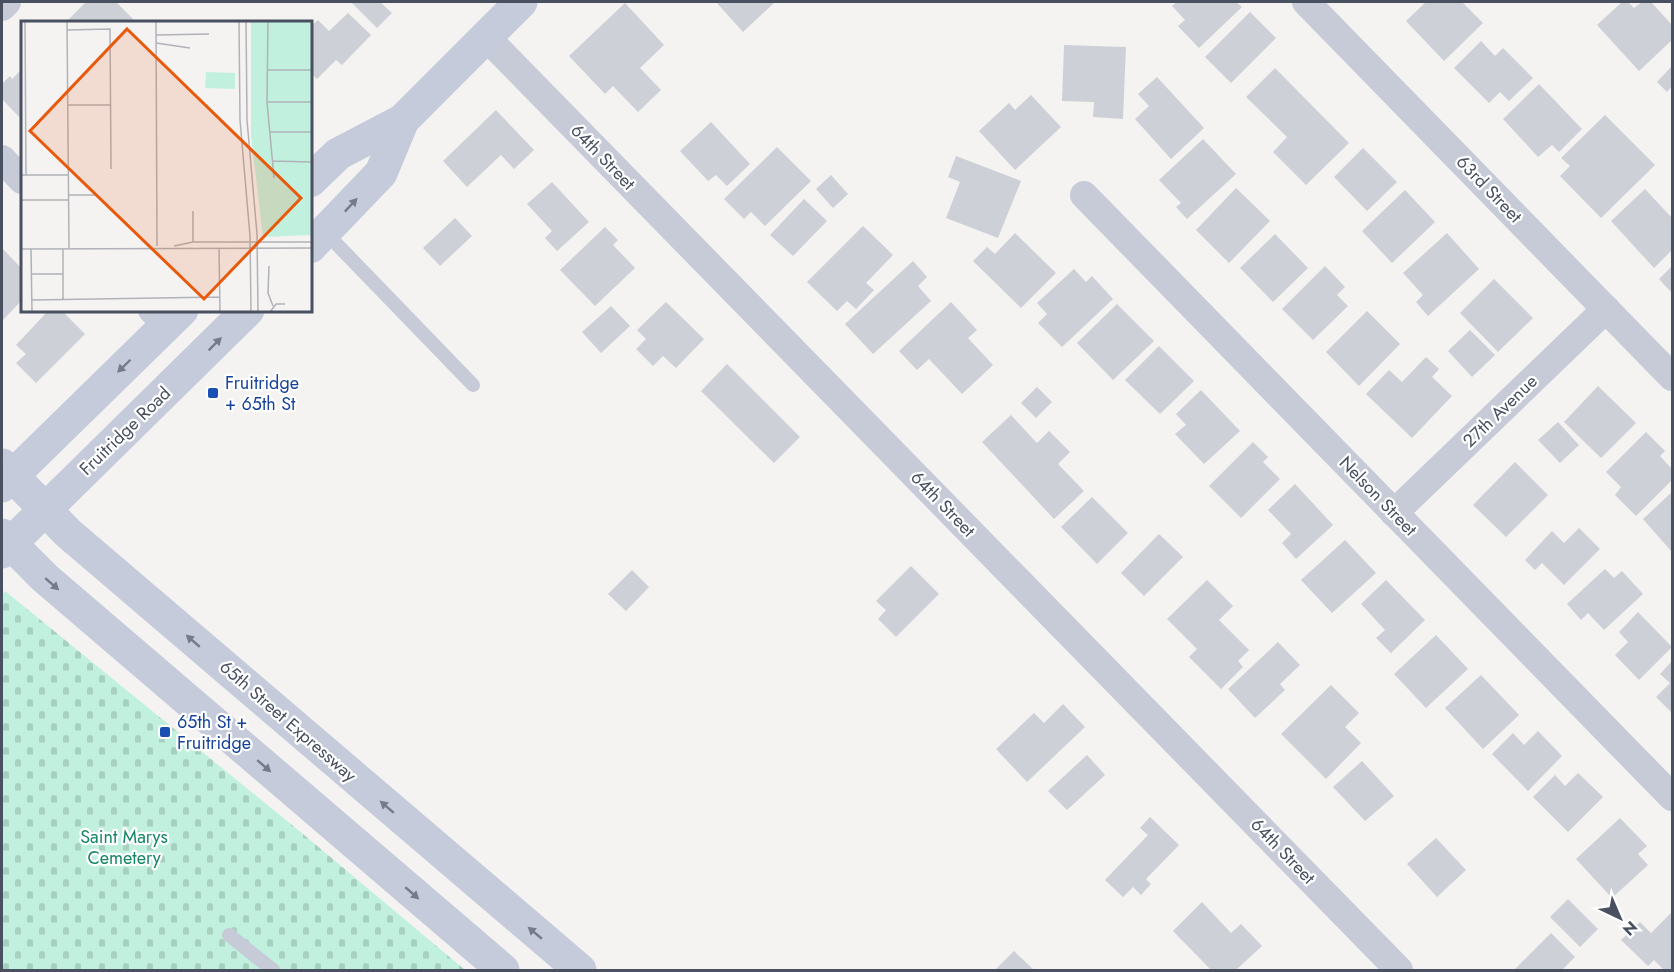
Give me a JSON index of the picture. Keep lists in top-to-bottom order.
{
  "streets": {
    "main road": ["Fruitridge Road", "65th Street Expressway"],
    "street": [
      "64th Street",
      "63rd Street",
      "27th Avenue",
      "Nelson Street"
    ]
  },
  "crossings": [
    ["63rd Street", "27th Avenue"],
    ["27th Avenue", "Nelson Street"],
    ["Fruitridge Road", "65th Street Expressway"]
  ],
  "parks": ["Saint Marys Cemetery"],
  "places": {
    "transit": ["Fruitridge + 65th St", "65th St + Fruitridge"]
  },
  "north": "bottom right"
}
